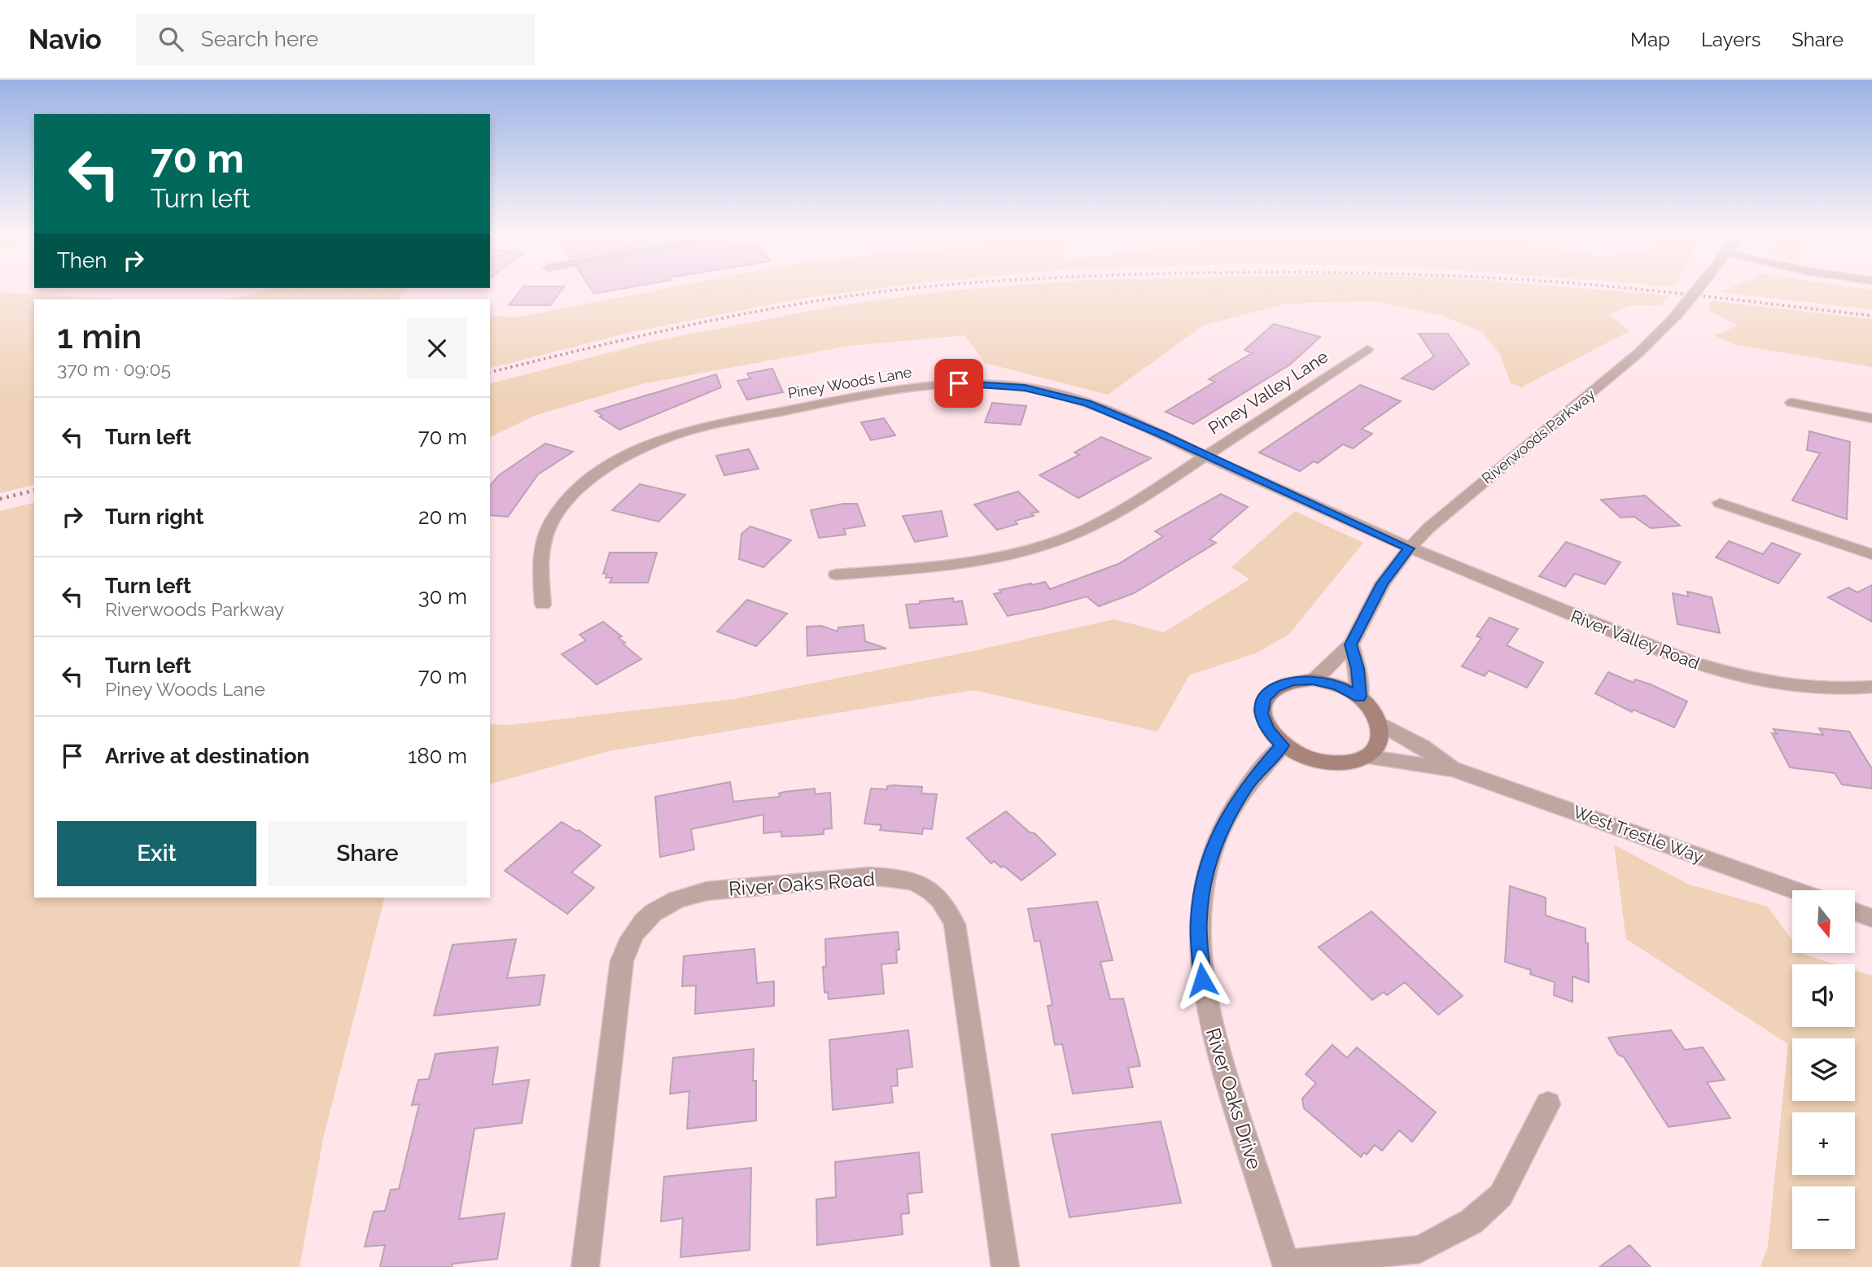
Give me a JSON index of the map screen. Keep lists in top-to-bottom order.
{
  "streets": {
    "street": [
      "Piney Woods Lane",
      "Piney Valley Lane",
      "Riverwoods Parkway",
      "River Valley Road",
      "West Trestle Way",
      "River Oaks Road",
      "River Oaks Drive"
    ]
  },
  "crossings": [
    ["Piney Woods Lane", "Piney Valley Lane"],
    ["Piney Woods Lane", "Riverwoods Parkway"],
    ["Piney Woods Lane", "River Valley Road"],
    ["Riverwoods Parkway", "River Valley Road"],
    ["Riverwoods Parkway", "West Trestle Way"],
    ["Riverwoods Parkway", "River Oaks Drive"],
    ["West Trestle Way", "River Oaks Drive"]
  ],
  "north": "bottom",
  "page": {
    "header": "Navio",
    "search": "Search here",
    "nav": ["Map", "Layers", "Share"],
    "turn": ["70 m", "Turn left"],
    "then": "Then",
    "heading": ["1 min", "370 m · 09:05"],
    "list": [
      {
        "name": "Turn left",
        "value": "70 m"
      },
      {
        "name": "Turn right",
        "value": "20 m"
      },
      {
        "name": "Turn left",
        "note": "Riverwoods Parkway",
        "value": "30 m"
      },
      {
        "name": "Turn left",
        "note": "Piney Woods Lane",
        "value": "70 m"
      },
      {
        "name": "Arrive at destination",
        "value": "180 m"
      }
    ],
    "buttons": ["Exit", "Share"],
    "map_buttons": ["+", "−"]
  }
}
